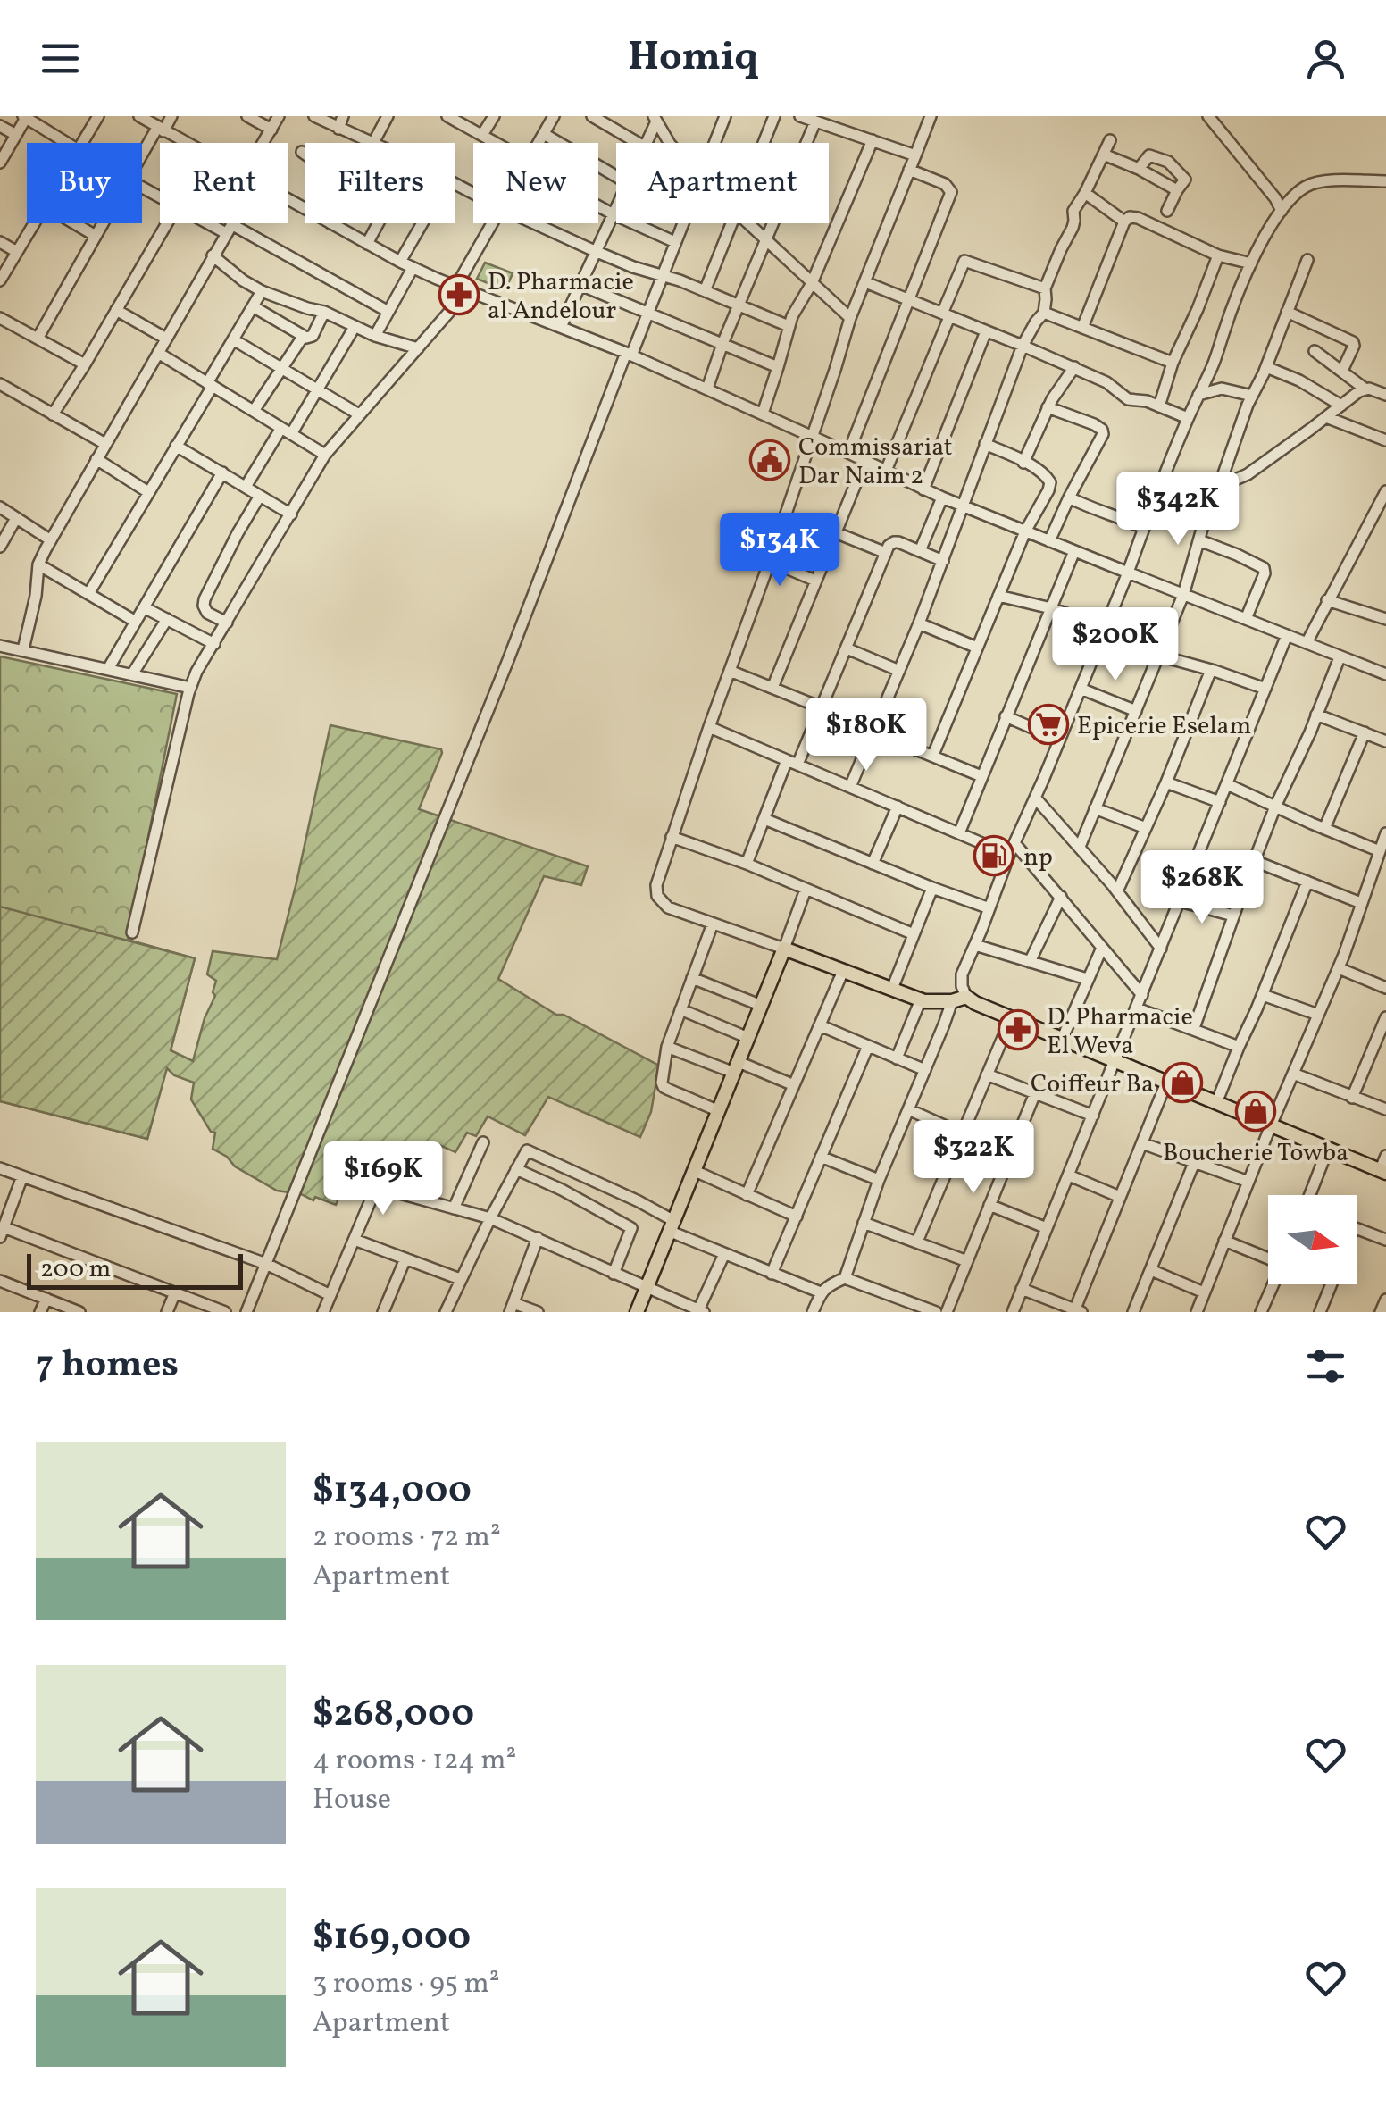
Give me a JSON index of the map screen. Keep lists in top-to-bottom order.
{
  "places": {
    "pharmacy": ["D. Pharmacie al Andelour", "D. Pharmacie El Weva"],
    "public building": ["Commissariat Dar Naim 2"],
    "supermarket": ["Epicerie Eselam"],
    "fuel station": ["np"],
    "shop": ["Coiffeur Ba", "Boucherie Towba"]
  },
  "scale_bar": "200 m",
  "north": "right",
  "page": {
    "header": "Homiq",
    "chip": [
      "Buy",
      "Rent",
      "Filters",
      "New",
      "Apartment"
    ],
    "price": [
      "$342K",
      "$134K",
      "$200K",
      "$180K",
      "$268K",
      "$322K",
      "$169K"
    ],
    "scale": "200 m",
    "heading": "7 homes",
    "list": [
      {
        "name": "$134,000",
        "note": "2 rooms · 72 m² · Apartment"
      },
      {
        "name": "$268,000",
        "note": "4 rooms · 124 m² · House"
      },
      {
        "name": "$169,000",
        "note": "3 rooms · 95 m² · Apartment"
      }
    ]
  }
}
